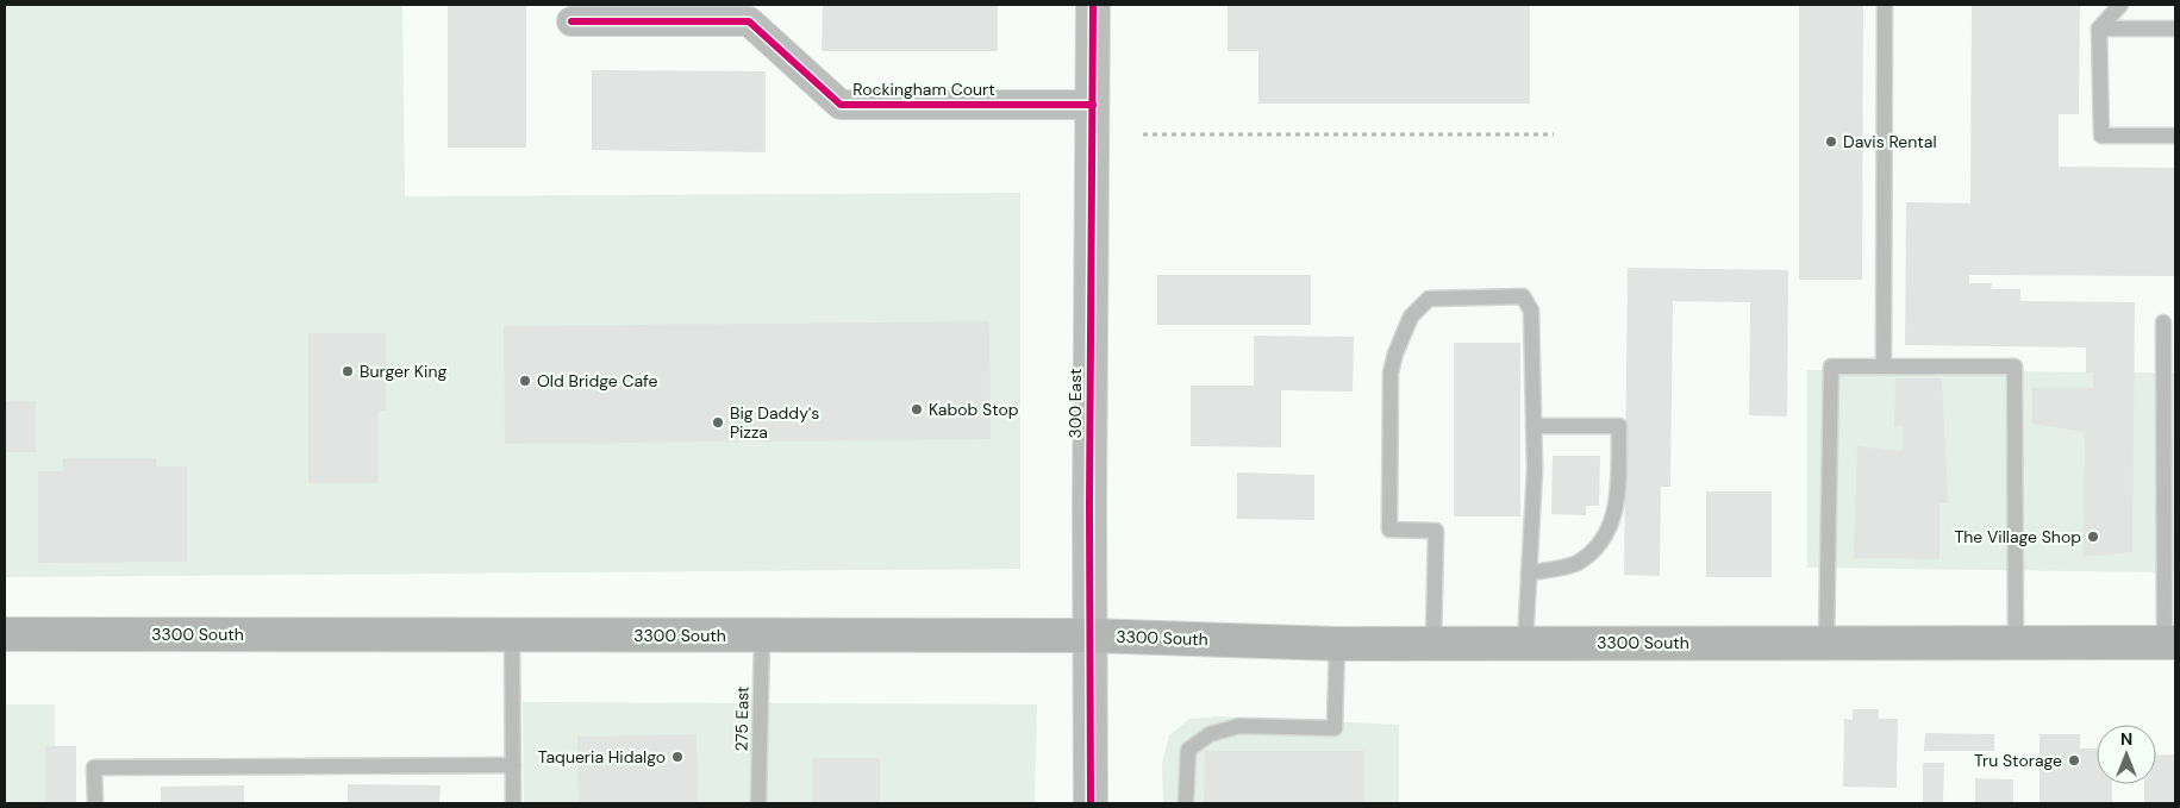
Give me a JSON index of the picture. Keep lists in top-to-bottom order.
{
  "streets": {
    "main road": ["3300 South"],
    "street": ["Rockingham Court", "300 East"],
    "lane": ["275 East"]
  },
  "crossings": [
    ["Rockingham Court", "300 East"],
    ["300 East", "3300 South"],
    ["3300 South", "275 East"]
  ],
  "places": [
    "Davis Rental",
    "Burger King",
    "Old Bridge Cafe",
    "Kabob Stop",
    "Big Daddy's Pizza",
    "The Village Shop",
    "Taqueria Hidalgo",
    "Tru Storage"
  ],
  "north": "top"
}
